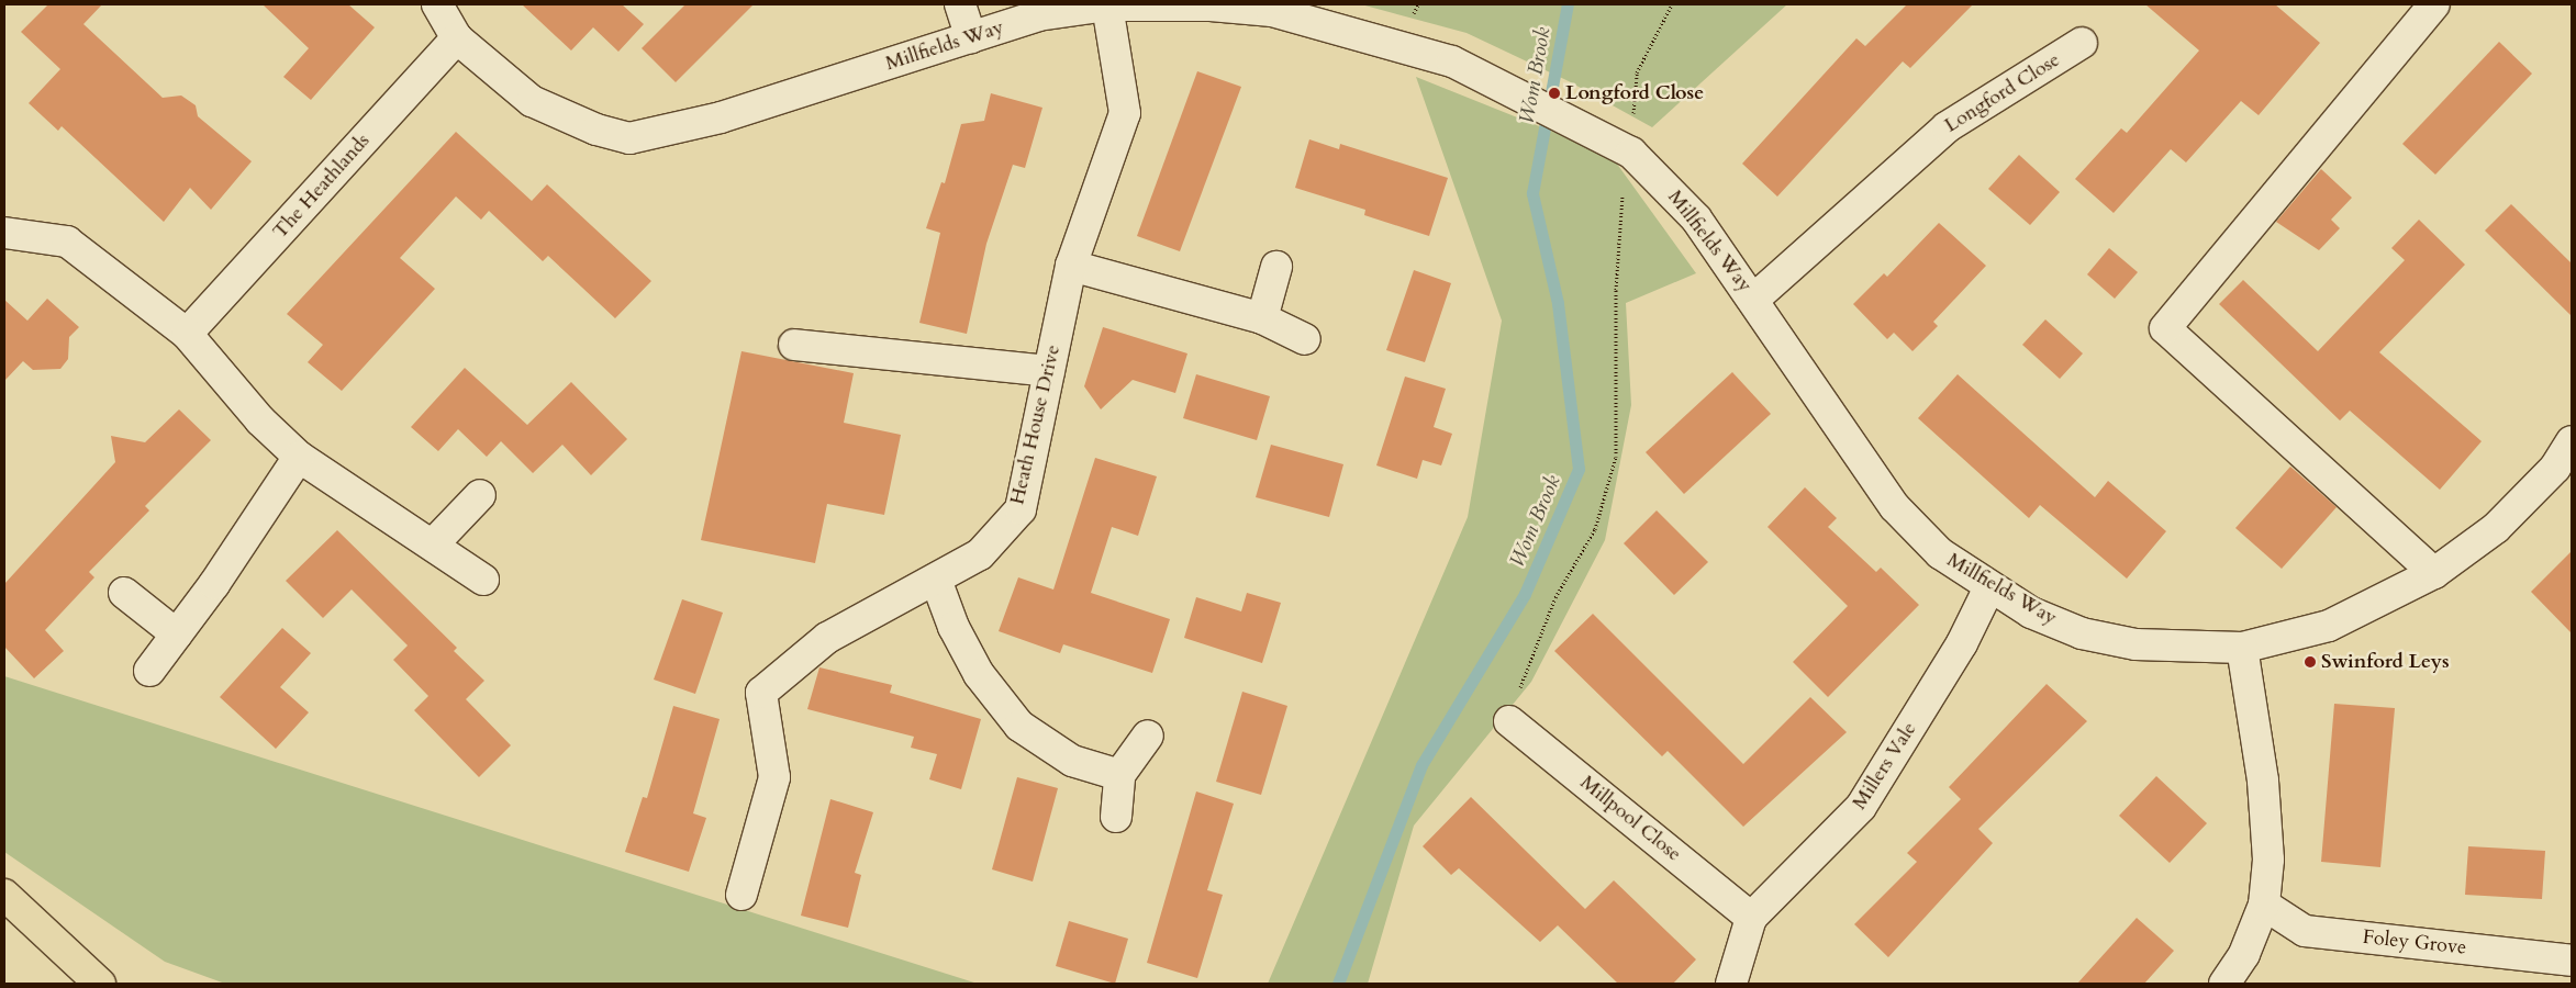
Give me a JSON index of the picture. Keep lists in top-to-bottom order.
{
  "streets": {
    "street": [
      "Millfields Way",
      "Longford Close",
      "The Heathlands",
      "Heath House Drive",
      "Millers Vale",
      "Millpool Close",
      "Foley Grove"
    ]
  },
  "crossings": [
    ["Millfields Way", "Longford Close"],
    ["Millfields Way", "The Heathlands"],
    ["Millfields Way", "Heath House Drive"],
    ["Millfields Way", "Millers Vale"],
    ["Millers Vale", "Millpool Close"]
  ],
  "water": ["Wom Brook"],
  "places": ["Longford Close", "Swinford Leys"]
}
